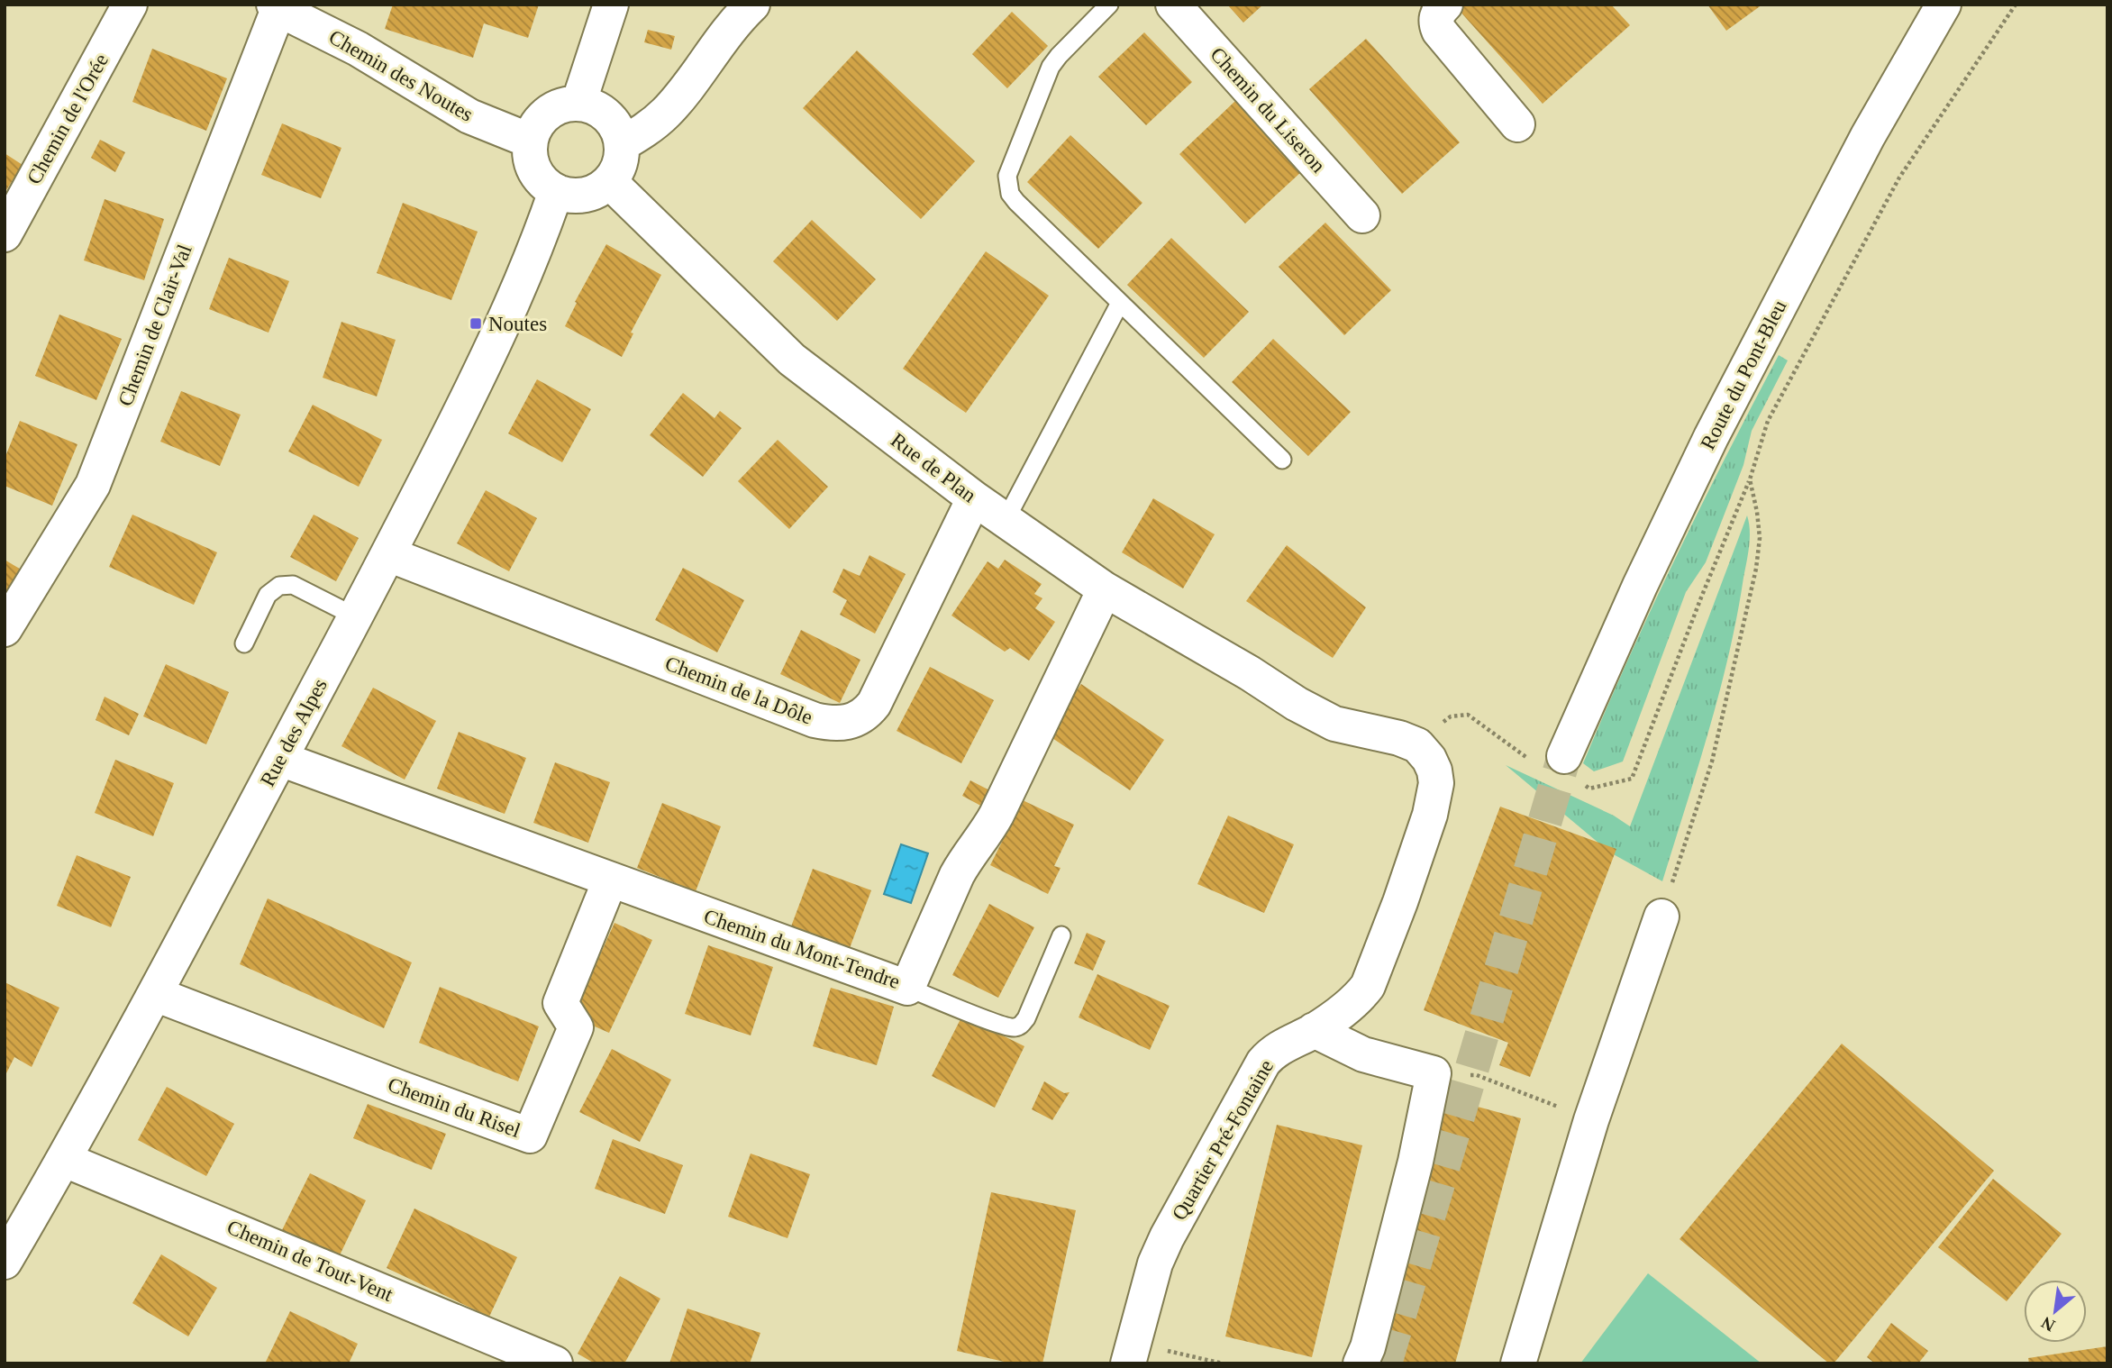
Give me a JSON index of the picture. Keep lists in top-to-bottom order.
{
  "streets": {
    "street": [
      "Chemin des Noutes",
      "Chemin du Liseron",
      "Chemin de l'Orée",
      "Chemin de Clair-Val",
      "Route du Pont-Bleu",
      "Rue de Plan",
      "Chemin de la Dôle",
      "Rue des Alpes",
      "Chemin du Mont-Tendre",
      "Chemin du Risel",
      "Quartier Pré-Fontaine",
      "Chemin de Tout-Vent"
    ]
  },
  "crossings": [
    ["Chemin des Noutes", "Chemin de Clair-Val"],
    ["Chemin des Noutes", "Rue de Plan"],
    ["Chemin des Noutes", "Rue des Alpes"],
    ["Rue de Plan", "Chemin de la Dôle"],
    ["Rue de Plan", "Rue des Alpes"],
    ["Rue de Plan", "Chemin du Mont-Tendre"],
    ["Rue de Plan", "Quartier Pré-Fontaine"],
    ["Chemin de la Dôle", "Rue des Alpes"],
    ["Rue des Alpes", "Chemin du Mont-Tendre"],
    ["Rue des Alpes", "Chemin du Risel"],
    ["Rue des Alpes", "Chemin de Tout-Vent"],
    ["Chemin du Mont-Tendre", "Chemin du Risel"]
  ],
  "places": {
    "transit": ["Noutes"]
  },
  "north": "bottom left"
}
